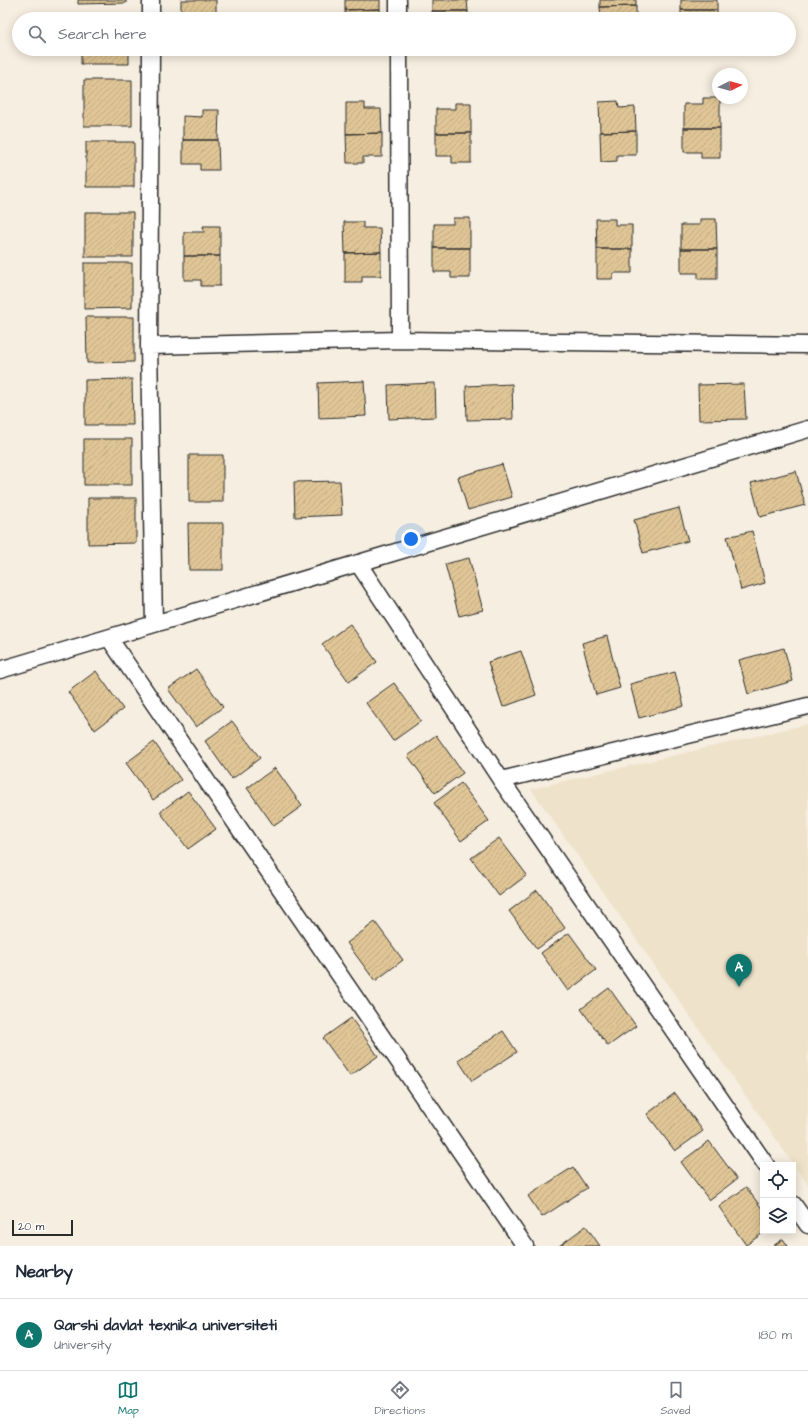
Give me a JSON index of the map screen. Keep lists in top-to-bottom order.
{
  "scale_bar": "20 m",
  "north": "right",
  "page": {
    "search": "Search here",
    "pins": "A",
    "scale": "20 m",
    "heading": "Nearby",
    "list": [
      {
        "mark": "A",
        "name": "Qarshi davlat texnika universiteti",
        "note": "University",
        "value": "180 m"
      }
    ],
    "nav": ["Map", "Directions", "Saved"]
  }
}
